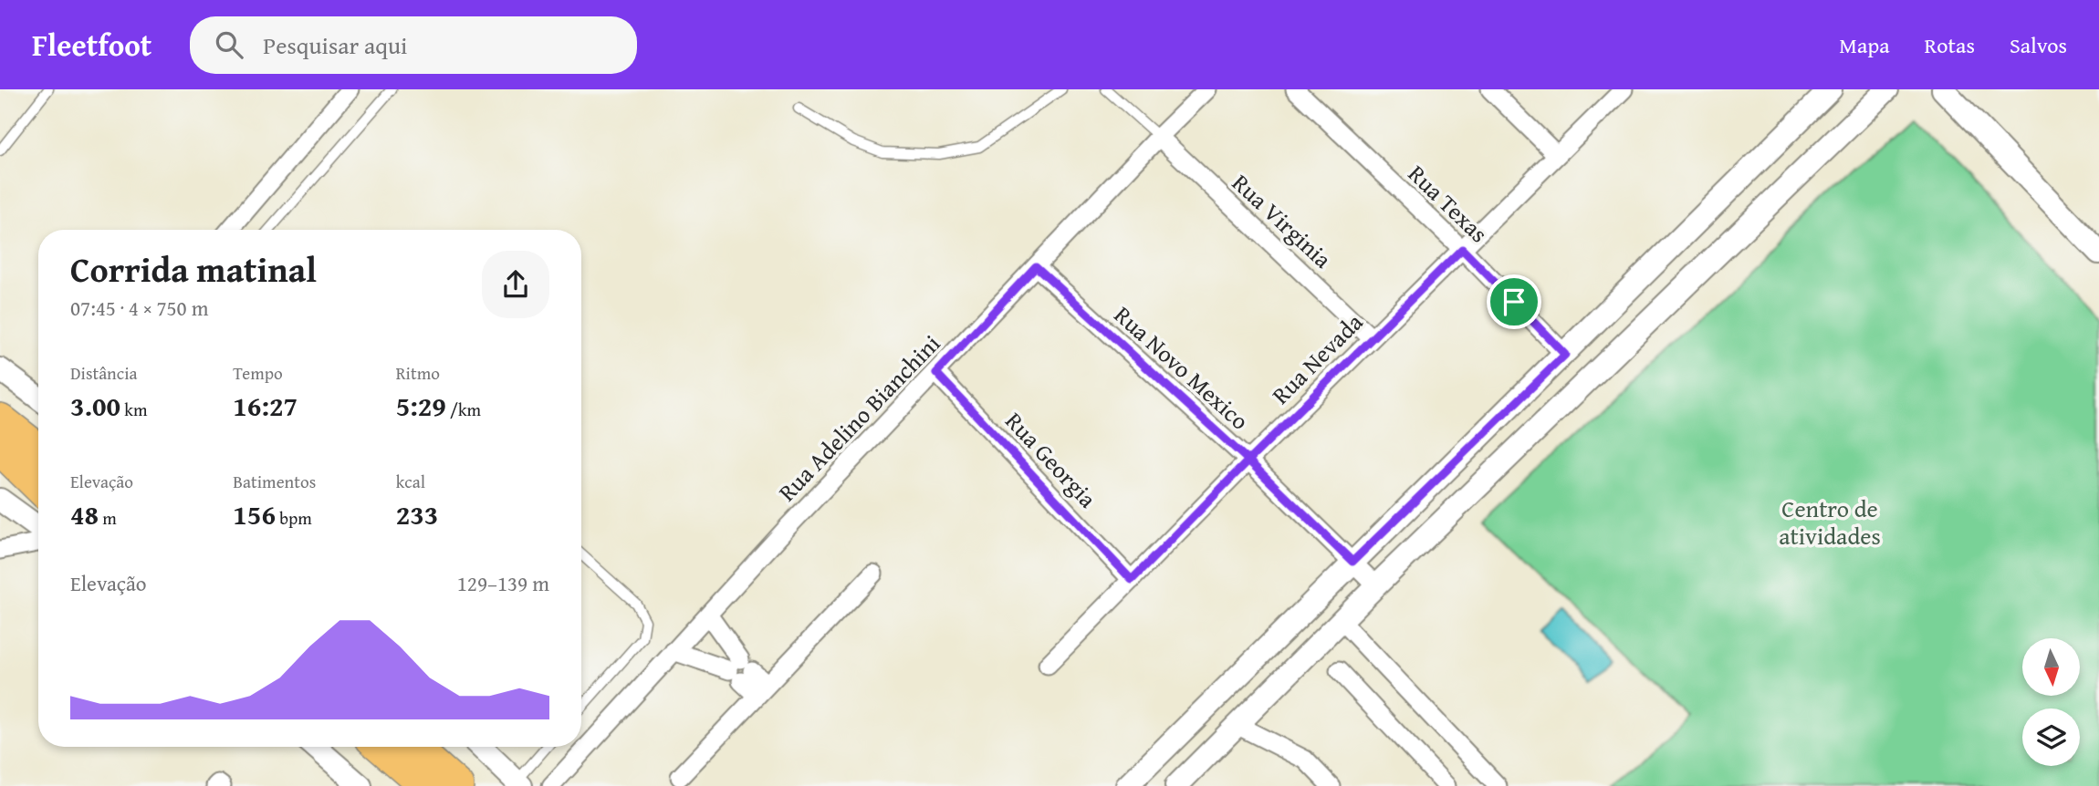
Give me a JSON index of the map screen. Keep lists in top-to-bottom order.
{
  "streets": {
    "street": [
      "Rua Texas",
      "Rua Virginia",
      "Rua Nevada",
      "Rua Novo Mexico",
      "Rua Adelino Bianchini",
      "Rua Georgia"
    ]
  },
  "crossings": [
    ["Rua Texas", "Rua Nevada"],
    ["Rua Virginia", "Rua Nevada"],
    ["Rua Virginia", "Rua Adelino Bianchini"],
    ["Rua Nevada", "Rua Novo Mexico"],
    ["Rua Nevada", "Rua Georgia"],
    ["Rua Novo Mexico", "Rua Adelino Bianchini"],
    ["Rua Adelino Bianchini", "Rua Georgia"]
  ],
  "parks": ["Centro de atividades"],
  "north": "bottom",
  "page": {
    "header": "Fleetfoot",
    "search": "Pesquisar aqui",
    "nav": ["Mapa", "Rotas", "Salvos"],
    "heading": ["Corrida matinal", "07:45 · 4 × 750 m"],
    "stats": [
      ["Distância", "3.00 km"],
      ["Tempo", "16:27"],
      ["Ritmo", "5:29 /km"],
      ["Elevação", "48 m"],
      ["Batimentos", "156 bpm"],
      ["kcal", "233"]
    ],
    "chart": ["Elevação", "129–139 m"]
  }
}
